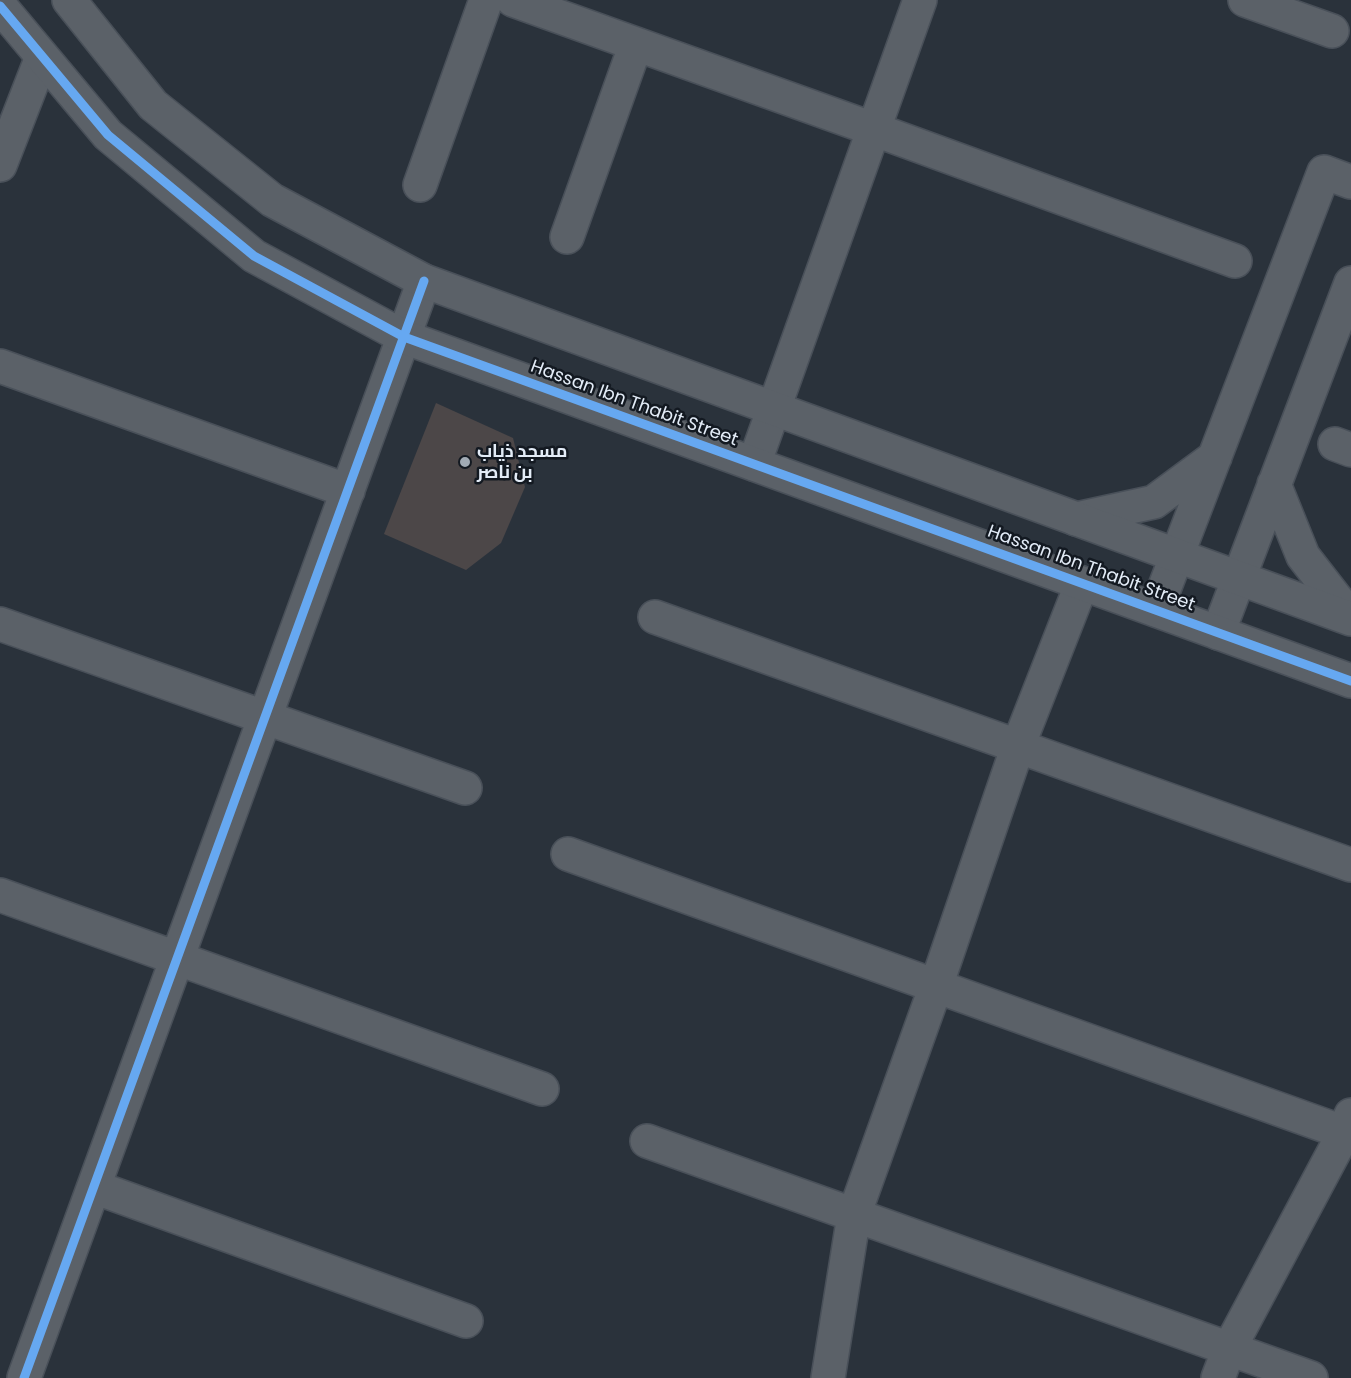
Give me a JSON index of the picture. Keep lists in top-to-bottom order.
{
  "streets": {
    "street": ["Hassan Ibn Thabit Street"]
  },
  "places": ["مسجد ذياب بن ناصر"]
}
